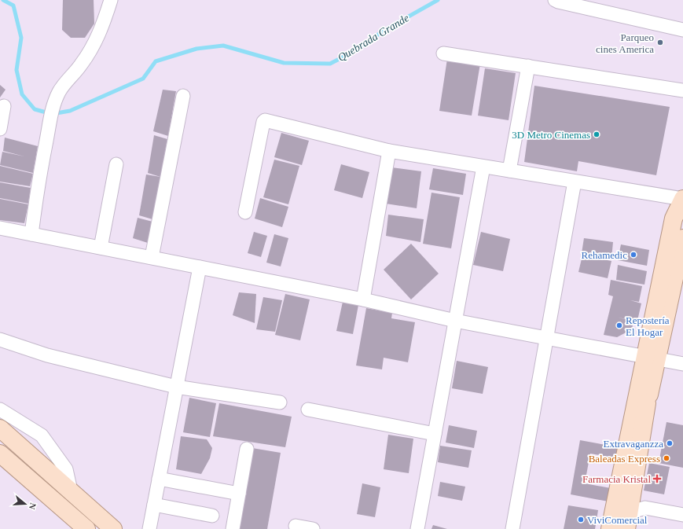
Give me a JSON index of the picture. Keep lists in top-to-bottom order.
{
  "water": ["Quebrada Grande"],
  "places": {
    "other": [
      "Parqueo cines America",
      "3D Metro Cinemas",
      "Rehamedic",
      "Repostería El Hogar",
      "Extravaganzza",
      "Baleadas Express",
      "ViviComercial"
    ],
    "health": ["Farmacia Kristal"]
  },
  "north": "right"
}
